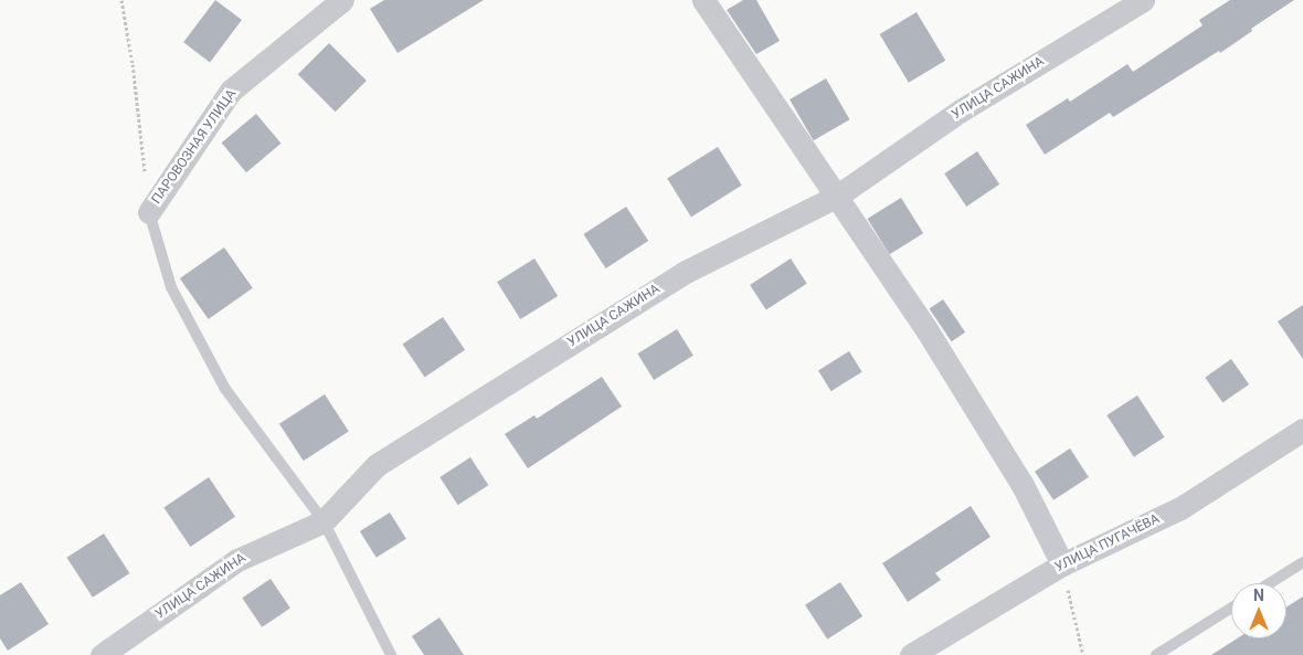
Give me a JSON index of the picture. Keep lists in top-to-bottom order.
{
  "streets": {
    "street": ["УЛИЦА САЖИНА", "ПАРОВОЗНАЯ УЛИЦА", "УЛИЦА ПУГАЧЁВА"]
  },
  "north": "top"
}
